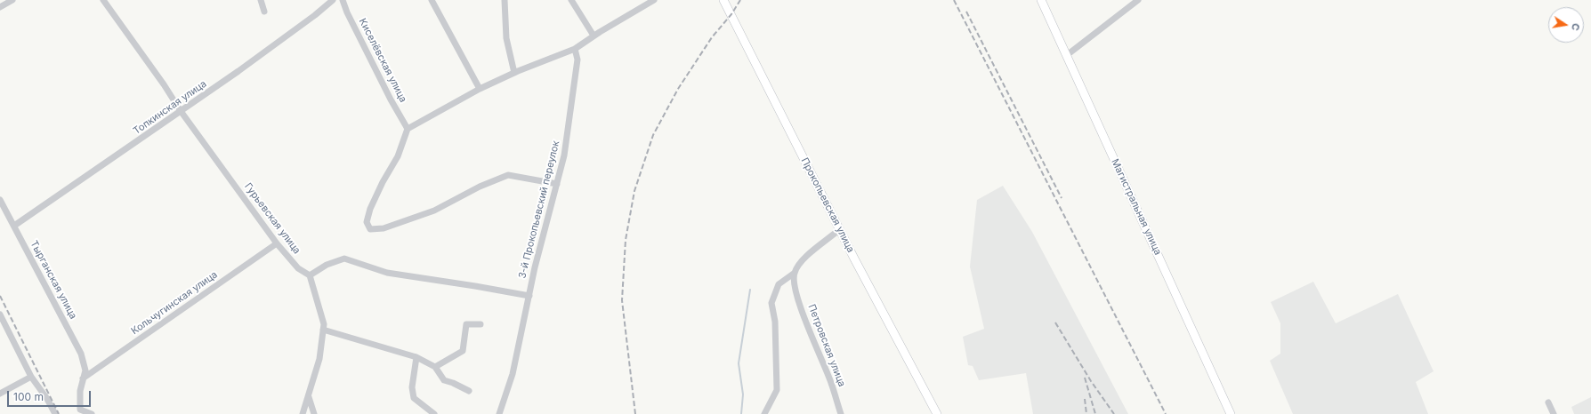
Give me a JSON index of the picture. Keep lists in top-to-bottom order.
{
  "streets": {
    "main road": ["Прокопьевская улица", "Магистральная улица"],
    "street": [
      "Киселёвская улица",
      "Топкинская улица",
      "3-й Прокопьевский переулок",
      "Гурьевская улица",
      "Тырганская улица",
      "Кольчугинская улица",
      "Петровская улица"
    ]
  },
  "crossings": [
    ["Топкинская улица", "Гурьевская улица"],
    ["Топкинская улица", "Тырганская улица"],
    ["Гурьевская улица", "Кольчугинская улица"],
    ["Тырганская улица", "Кольчугинская улица"]
  ],
  "scale_bar": "100 m",
  "north": "right"
}
